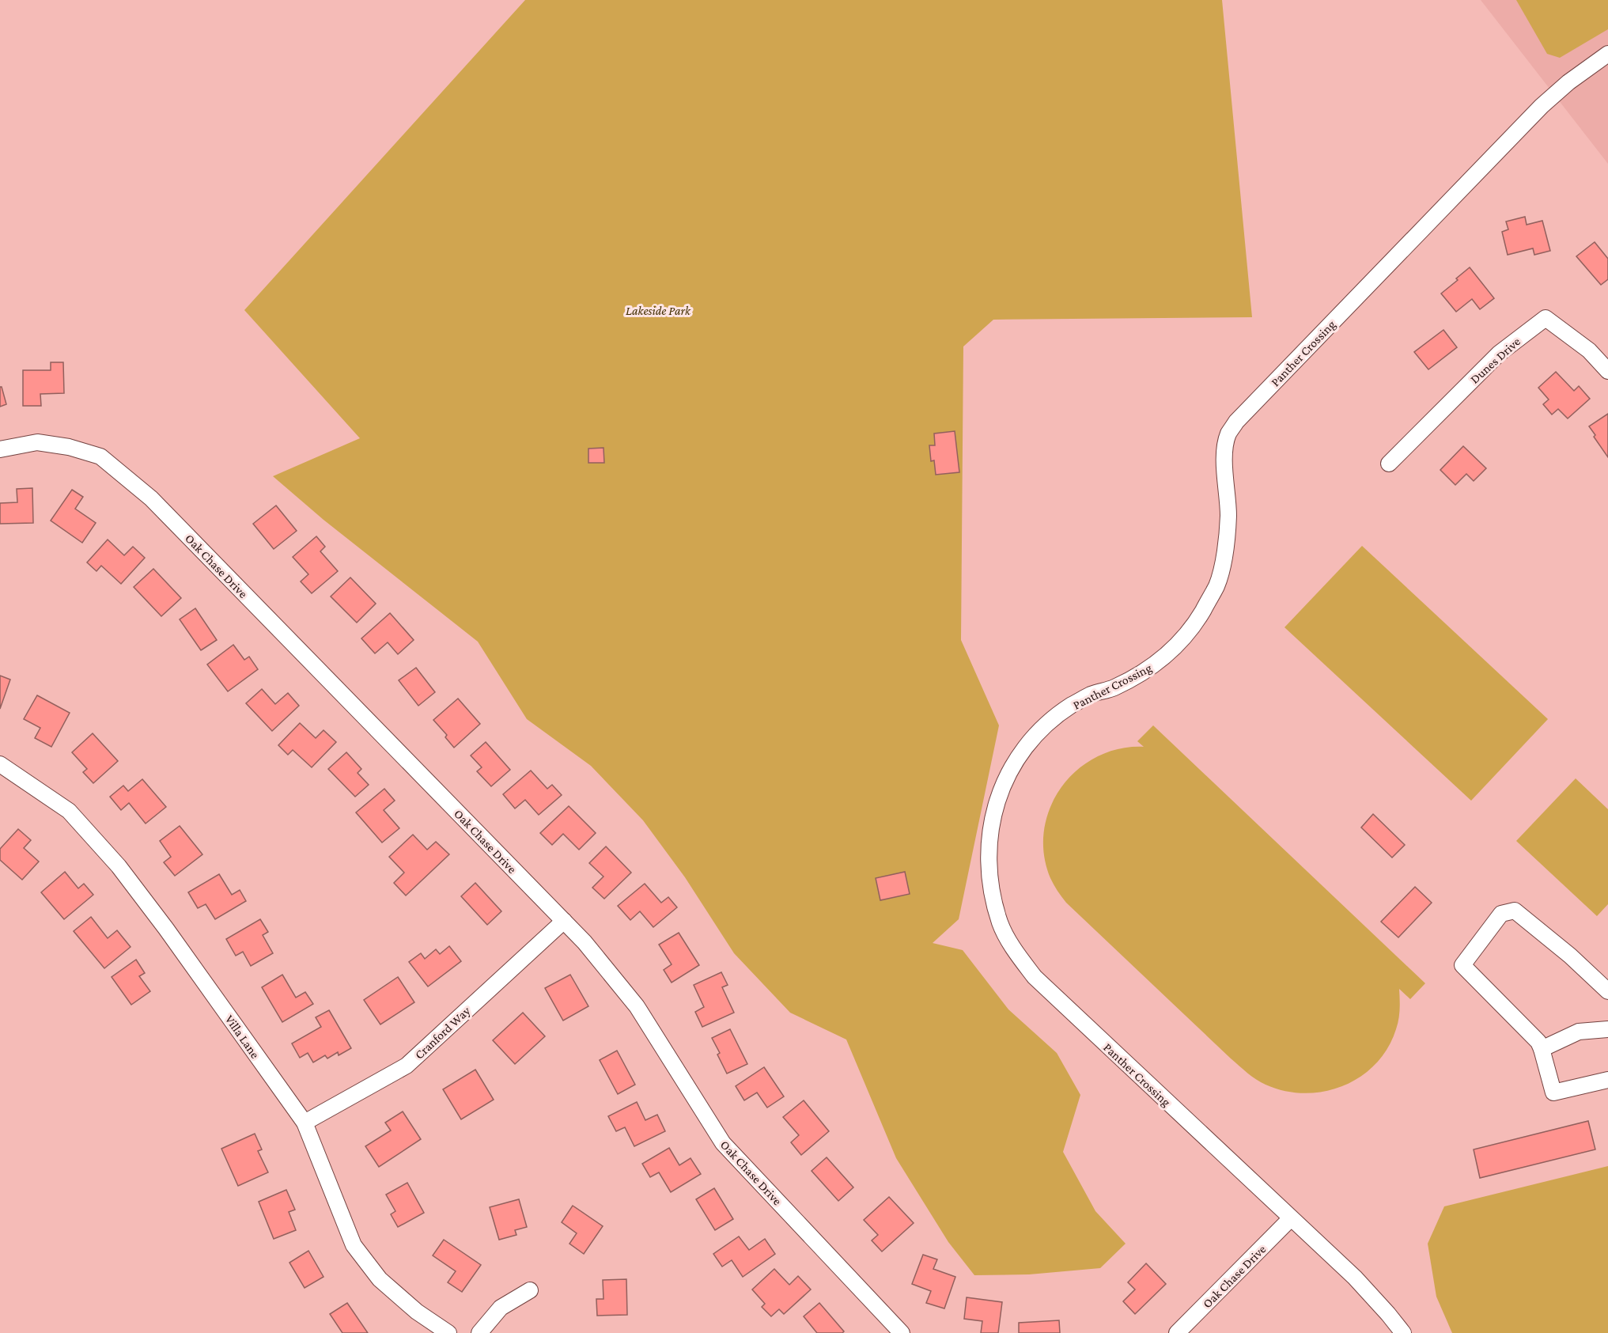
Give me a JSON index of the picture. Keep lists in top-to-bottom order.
{
  "streets": {
    "street": [
      "Panther Crossing",
      "Dunes Drive",
      "Oak Chase Drive",
      "Cranford Way",
      "Villa Lane"
    ]
  },
  "crossings": [
    ["Panther Crossing", "Oak Chase Drive"],
    ["Oak Chase Drive", "Cranford Way"],
    ["Cranford Way", "Villa Lane"]
  ],
  "parks": ["Lakeside Park"]
}
